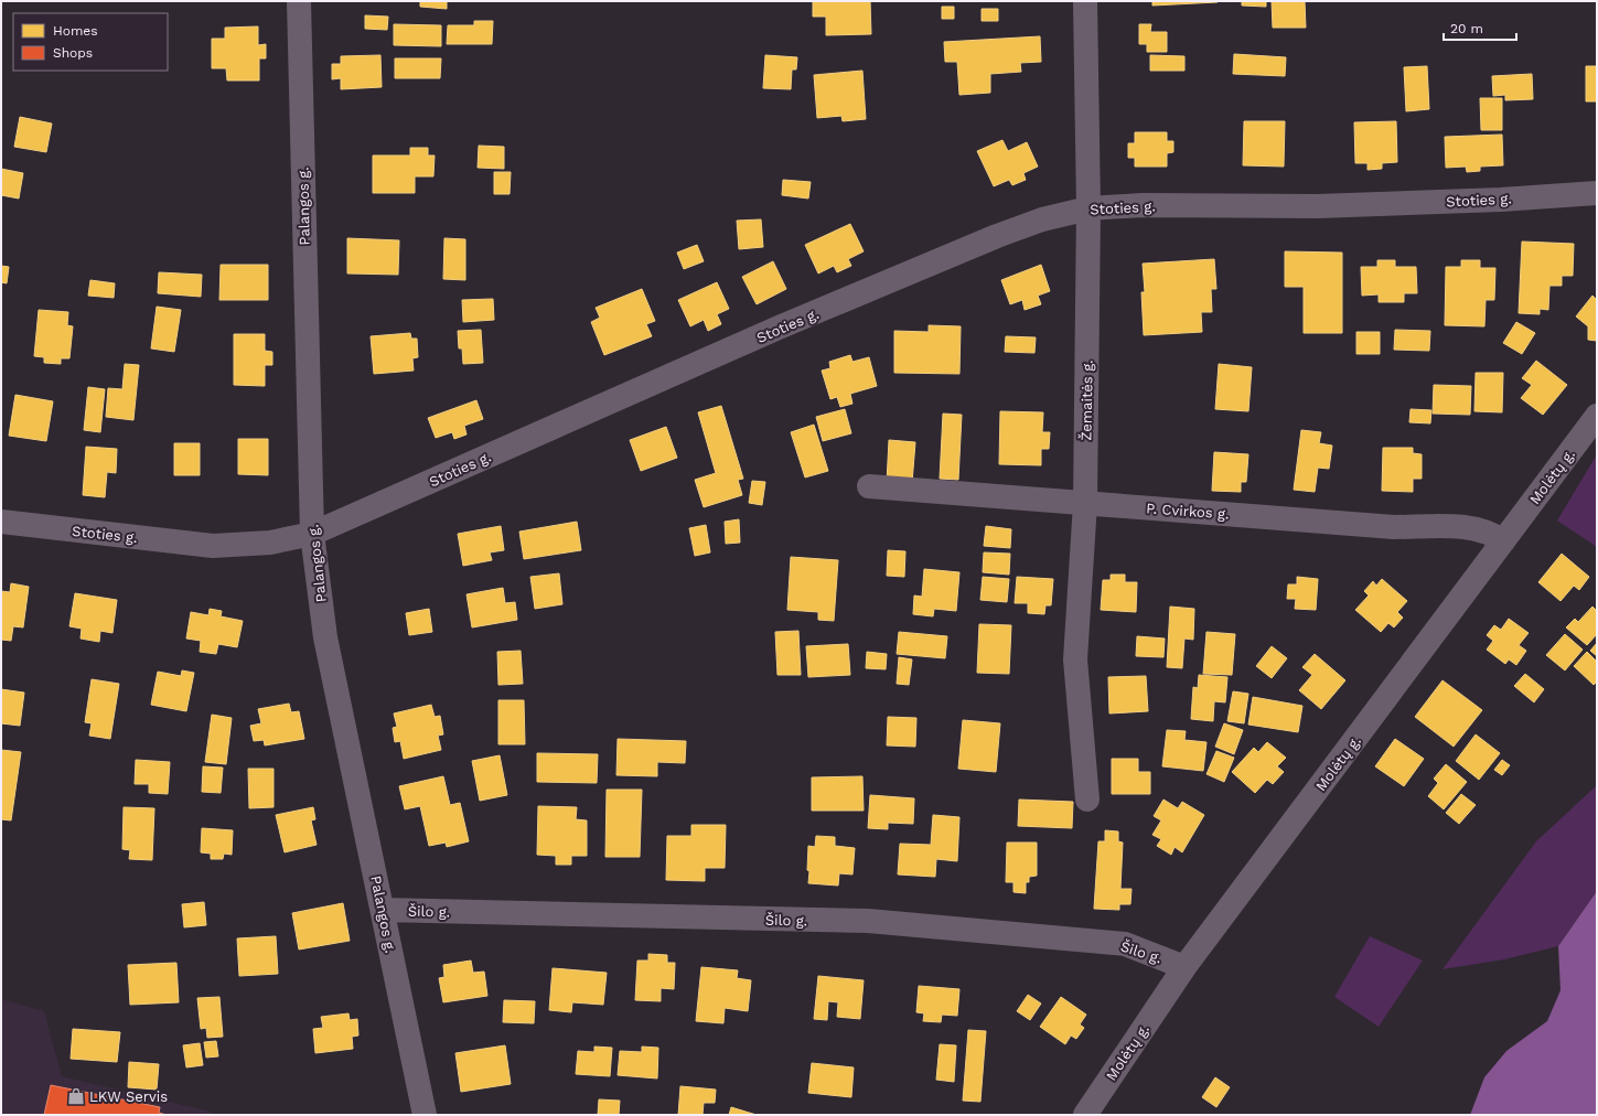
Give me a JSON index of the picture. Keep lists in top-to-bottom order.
{
  "streets": {
    "street": [
      "Stoties g.",
      "Palangos g.",
      "Žemaitės g.",
      "Molėtų g.",
      "P. Cvirkos g.",
      "Šilo g."
    ]
  },
  "crossings": [
    ["Stoties g.", "Palangos g."],
    ["Stoties g.", "Žemaitės g."],
    ["Palangos g.", "Šilo g."],
    ["Žemaitės g.", "P. Cvirkos g."],
    ["Molėtų g.", "P. Cvirkos g."],
    ["Molėtų g.", "Šilo g."]
  ],
  "places": {
    "shop": ["LKW Servis"]
  },
  "legend": ["Homes", "Shops"],
  "scale_bar": "20 m"
}
